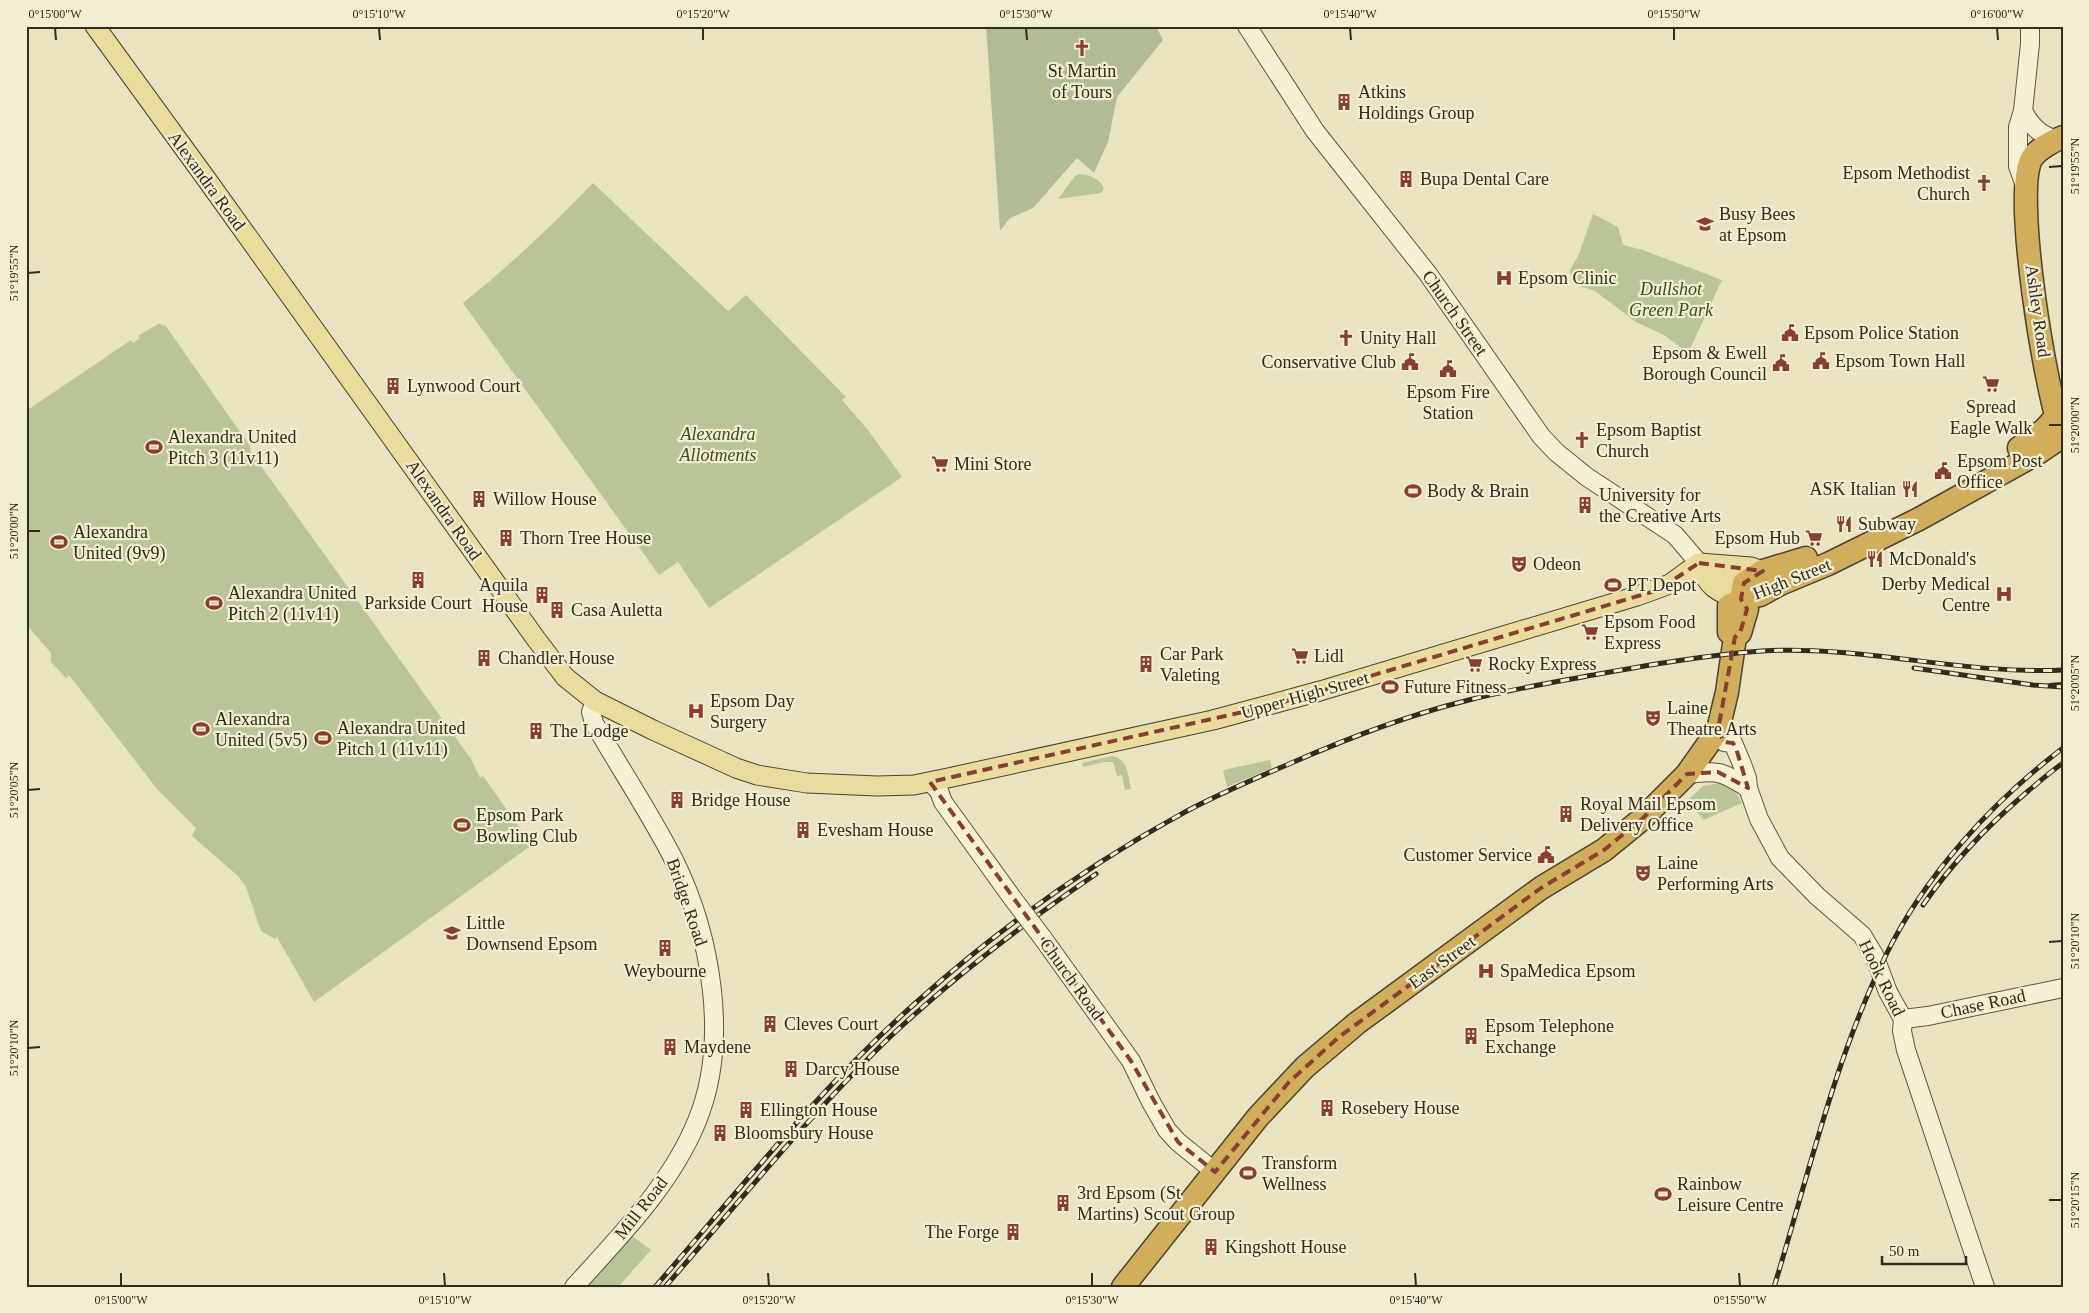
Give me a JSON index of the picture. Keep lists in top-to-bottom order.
{
  "streets": {
    "highway": ["Ashley Road", "High Street", "East Street"],
    "main road": [
      "Alexandra Road",
      "Church Street",
      "Upper High Street",
      "Bridge Road",
      "Hook Road",
      "Church Road",
      "Chase Road",
      "Mill Road"
    ]
  },
  "crossings": [
    ["Alexandra Road", "Upper High Street"],
    ["Alexandra Road", "Bridge Road"],
    ["Alexandra Road", "Church Road"],
    ["Ashley Road", "High Street"],
    ["Church Street", "Upper High Street"],
    ["High Street", "East Street"],
    ["Upper High Street", "Church Road"],
    ["Bridge Road", "Mill Road"],
    ["East Street", "Hook Road"],
    ["East Street", "Church Road"],
    ["Hook Road", "Chase Road"]
  ],
  "parks": ["Dullshot Green Park", "Alexandra Allotments"],
  "places": {
    "church": [
      "St Martin of Tours",
      "Epsom Methodist Church",
      "Unity Hall",
      "Epsom Baptist Church"
    ],
    "building": [
      "Atkins Holdings Group",
      "Bupa Dental Care",
      "Lynwood Court",
      "Willow House",
      "University for the Creative Arts",
      "Thorn Tree House",
      "Parkside Court",
      "Aquila House",
      "Casa Auletta",
      "Chandler House",
      "Car Park Valeting",
      "The Lodge",
      "Bridge House",
      "Royal Mail Epsom Delivery Office",
      "Evesham House",
      "Weybourne",
      "Cleves Court",
      "Epsom Telephone Exchange",
      "Maydene",
      "Darcy House",
      "Rosebery House",
      "Ellington House",
      "Bloomsbury House",
      "3rd Epsom (St Martins) Scout Group",
      "The Forge",
      "Kingshott House"
    ],
    "school or university": ["Busy Bees at Epsom", "Little Downsend Epsom"],
    "hospital": [
      "Epsom Clinic",
      "Derby Medical Centre",
      "Epsom Day Surgery",
      "SpaMedica Epsom"
    ],
    "public building": [
      "Epsom Police Station",
      "Epsom Town Hall",
      "Conservative Club",
      "Epsom & Ewell Borough Council",
      "Epsom Fire Station",
      "Epsom Post Office",
      "Customer Service"
    ],
    "supermarket": [
      "Spread Eagle Walk",
      "Mini Store",
      "Epsom Hub",
      "Epsom Food Express",
      "Lidl",
      "Rocky Express"
    ],
    "sports": [
      "Alexandra United Pitch 3 (11v11)",
      "Body & Brain",
      "Alexandra United (9v9)",
      "PT Depot",
      "Alexandra United Pitch 2 (11v11)",
      "Future Fitness",
      "Alexandra United (5v5)",
      "Alexandra United Pitch 1 (11v11)",
      "Epsom Park Bowling Club",
      "Transform Wellness",
      "Rainbow Leisure Centre"
    ],
    "restaurant": ["ASK Italian", "Subway", "McDonald's"],
    "theatre": ["Odeon", "Laine Theatre Arts", "Laine Performing Arts"]
  },
  "scale_bar": "50 m",
  "coordinates": [
    "0°15'00\"W",
    "0°15'10\"W",
    "0°15'20\"W",
    "0°15'30\"W",
    "0°15'40\"W",
    "0°15'50\"W",
    "0°16'00\"W",
    "51°19'55\"N",
    "51°20'00\"N",
    "51°20'05\"N",
    "51°20'10\"N",
    "51°20'15\"N"
  ]
}
